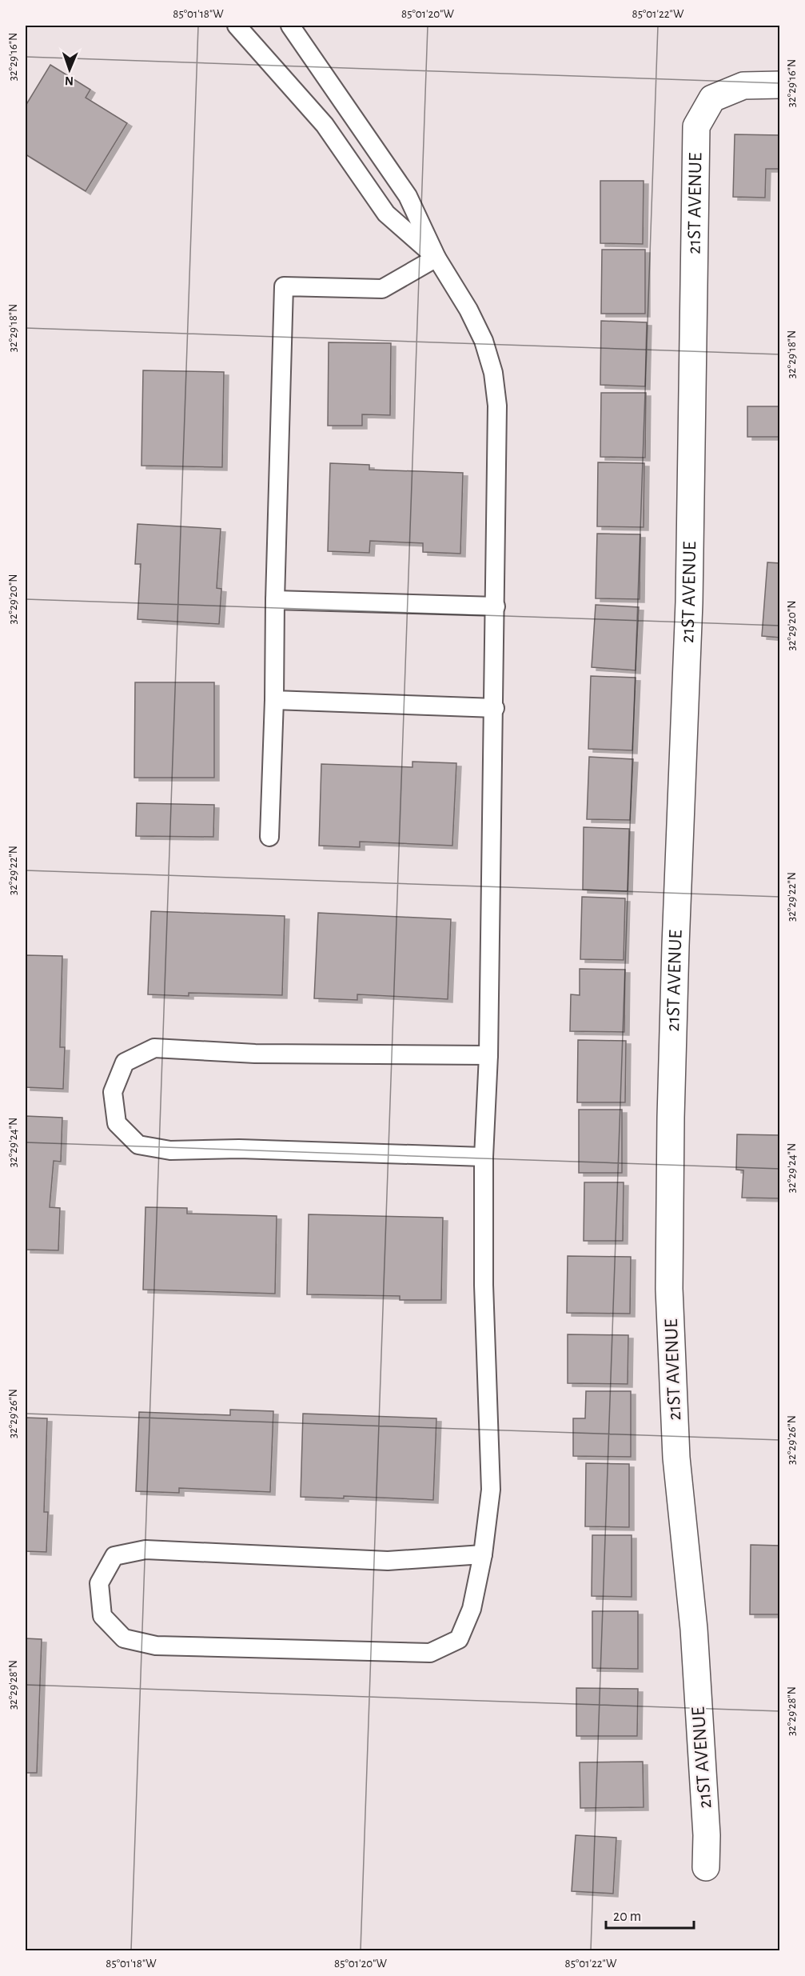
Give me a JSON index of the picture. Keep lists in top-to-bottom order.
{
  "streets": {
    "street": ["21ST AVENUE"]
  },
  "scale_bar": "20 m",
  "north": "bottom",
  "coordinates": [
    "85°01'18\"W",
    "85°01'20\"W",
    "85°01'22\"W",
    "32°29'16\"N",
    "32°29'18\"N",
    "32°29'20\"N",
    "32°29'22\"N",
    "32°29'24\"N",
    "32°29'26\"N",
    "32°29'28\"N"
  ]
}
